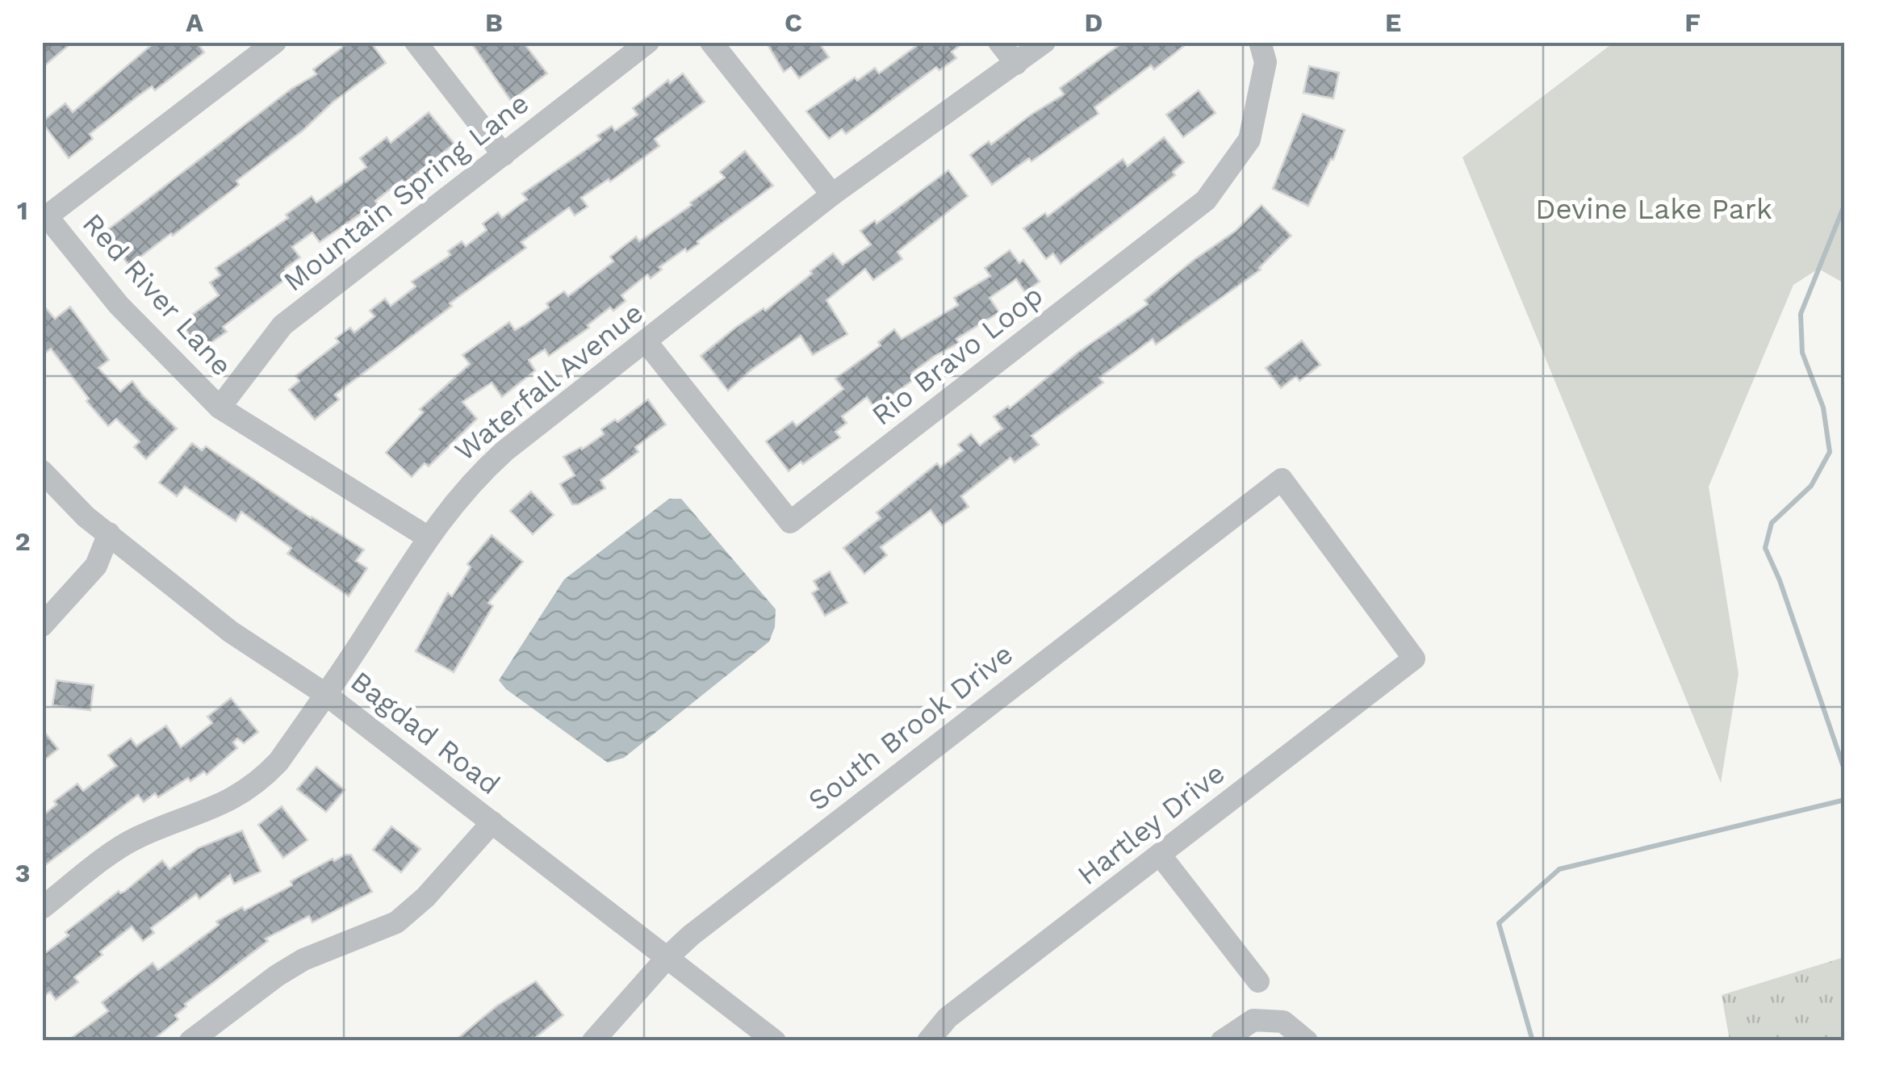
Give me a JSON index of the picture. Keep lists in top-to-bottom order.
{
  "streets": {
    "street": [
      "Mountain Spring Lane",
      "Red River Lane",
      "Rio Bravo Loop",
      "Waterfall Avenue",
      "South Brook Drive",
      "Bagdad Road",
      "Hartley Drive"
    ]
  },
  "crossings": [
    ["Mountain Spring Lane", "Red River Lane"],
    ["Red River Lane", "Waterfall Avenue"],
    ["Rio Bravo Loop", "Waterfall Avenue"],
    ["Waterfall Avenue", "Bagdad Road"],
    ["South Brook Drive", "Bagdad Road"],
    ["South Brook Drive", "Hartley Drive"]
  ],
  "parks": ["Devine Lake Park"],
  "grid": {
    "columns": [
      "A",
      "B",
      "C",
      "D",
      "E",
      "F"
    ],
    "rows": ["1", "2", "3"]
  }
}
